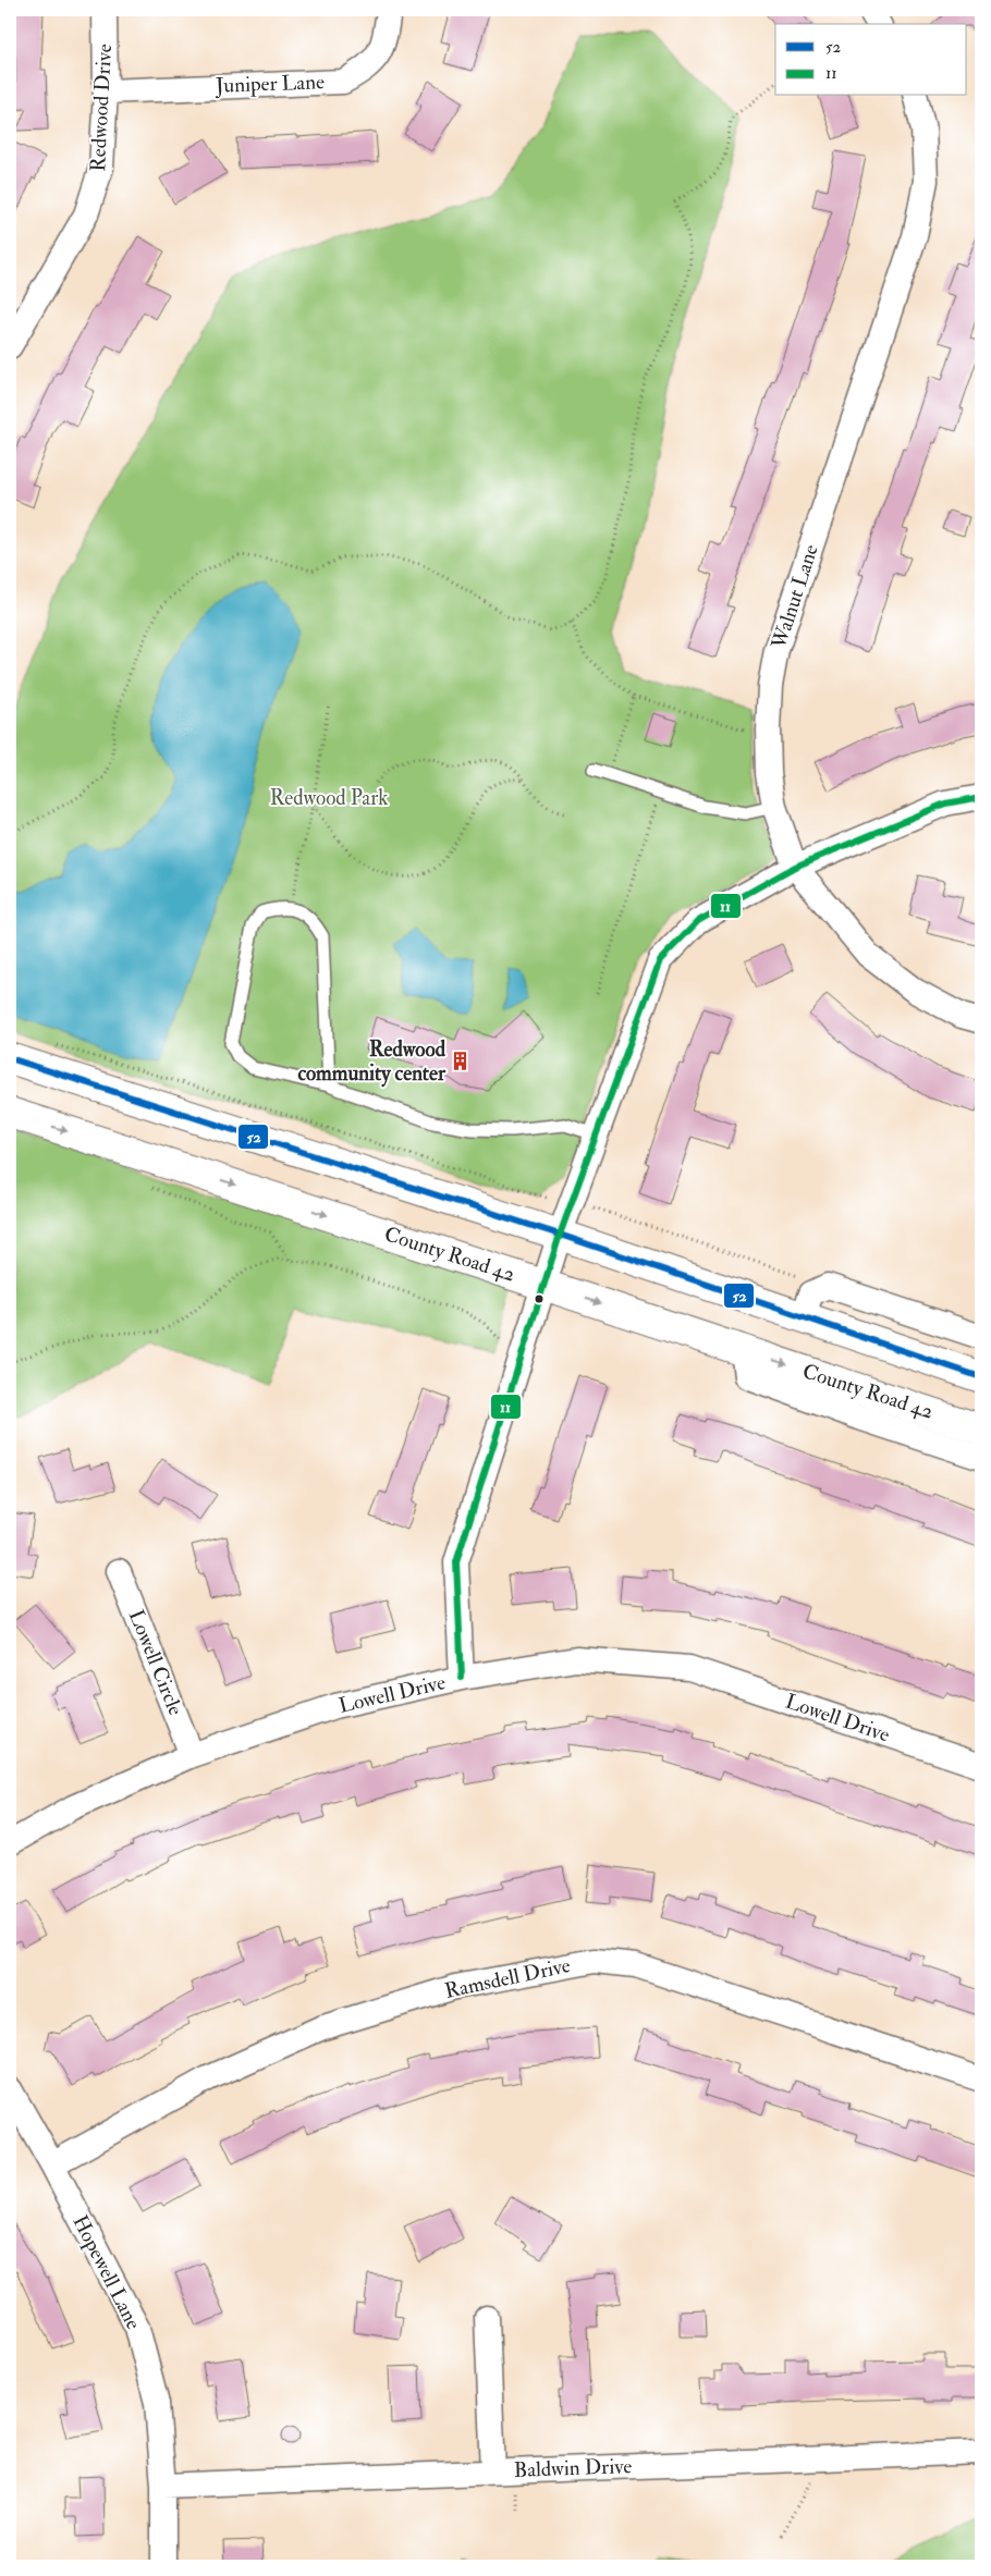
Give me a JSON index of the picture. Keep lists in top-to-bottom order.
{
  "streets": {
    "highway": ["County Road 42"],
    "street": [
      "Juniper Lane",
      "Redwood Drive",
      "Walnut Lane",
      "Lowell Circle",
      "Lowell Drive",
      "Ramsdell Drive",
      "Hopewell Lane",
      "Baldwin Drive"
    ]
  },
  "crossings": [
    ["Juniper Lane", "Redwood Drive"],
    ["Lowell Circle", "Lowell Drive"],
    ["Ramsdell Drive", "Hopewell Lane"],
    ["Hopewell Lane", "Baldwin Drive"]
  ],
  "parks": ["Redwood Park"],
  "places": {
    "building": ["Redwood community center"]
  },
  "lines": ["transit line 11", "transit line 52"],
  "legend": ["52", "11"]
}
